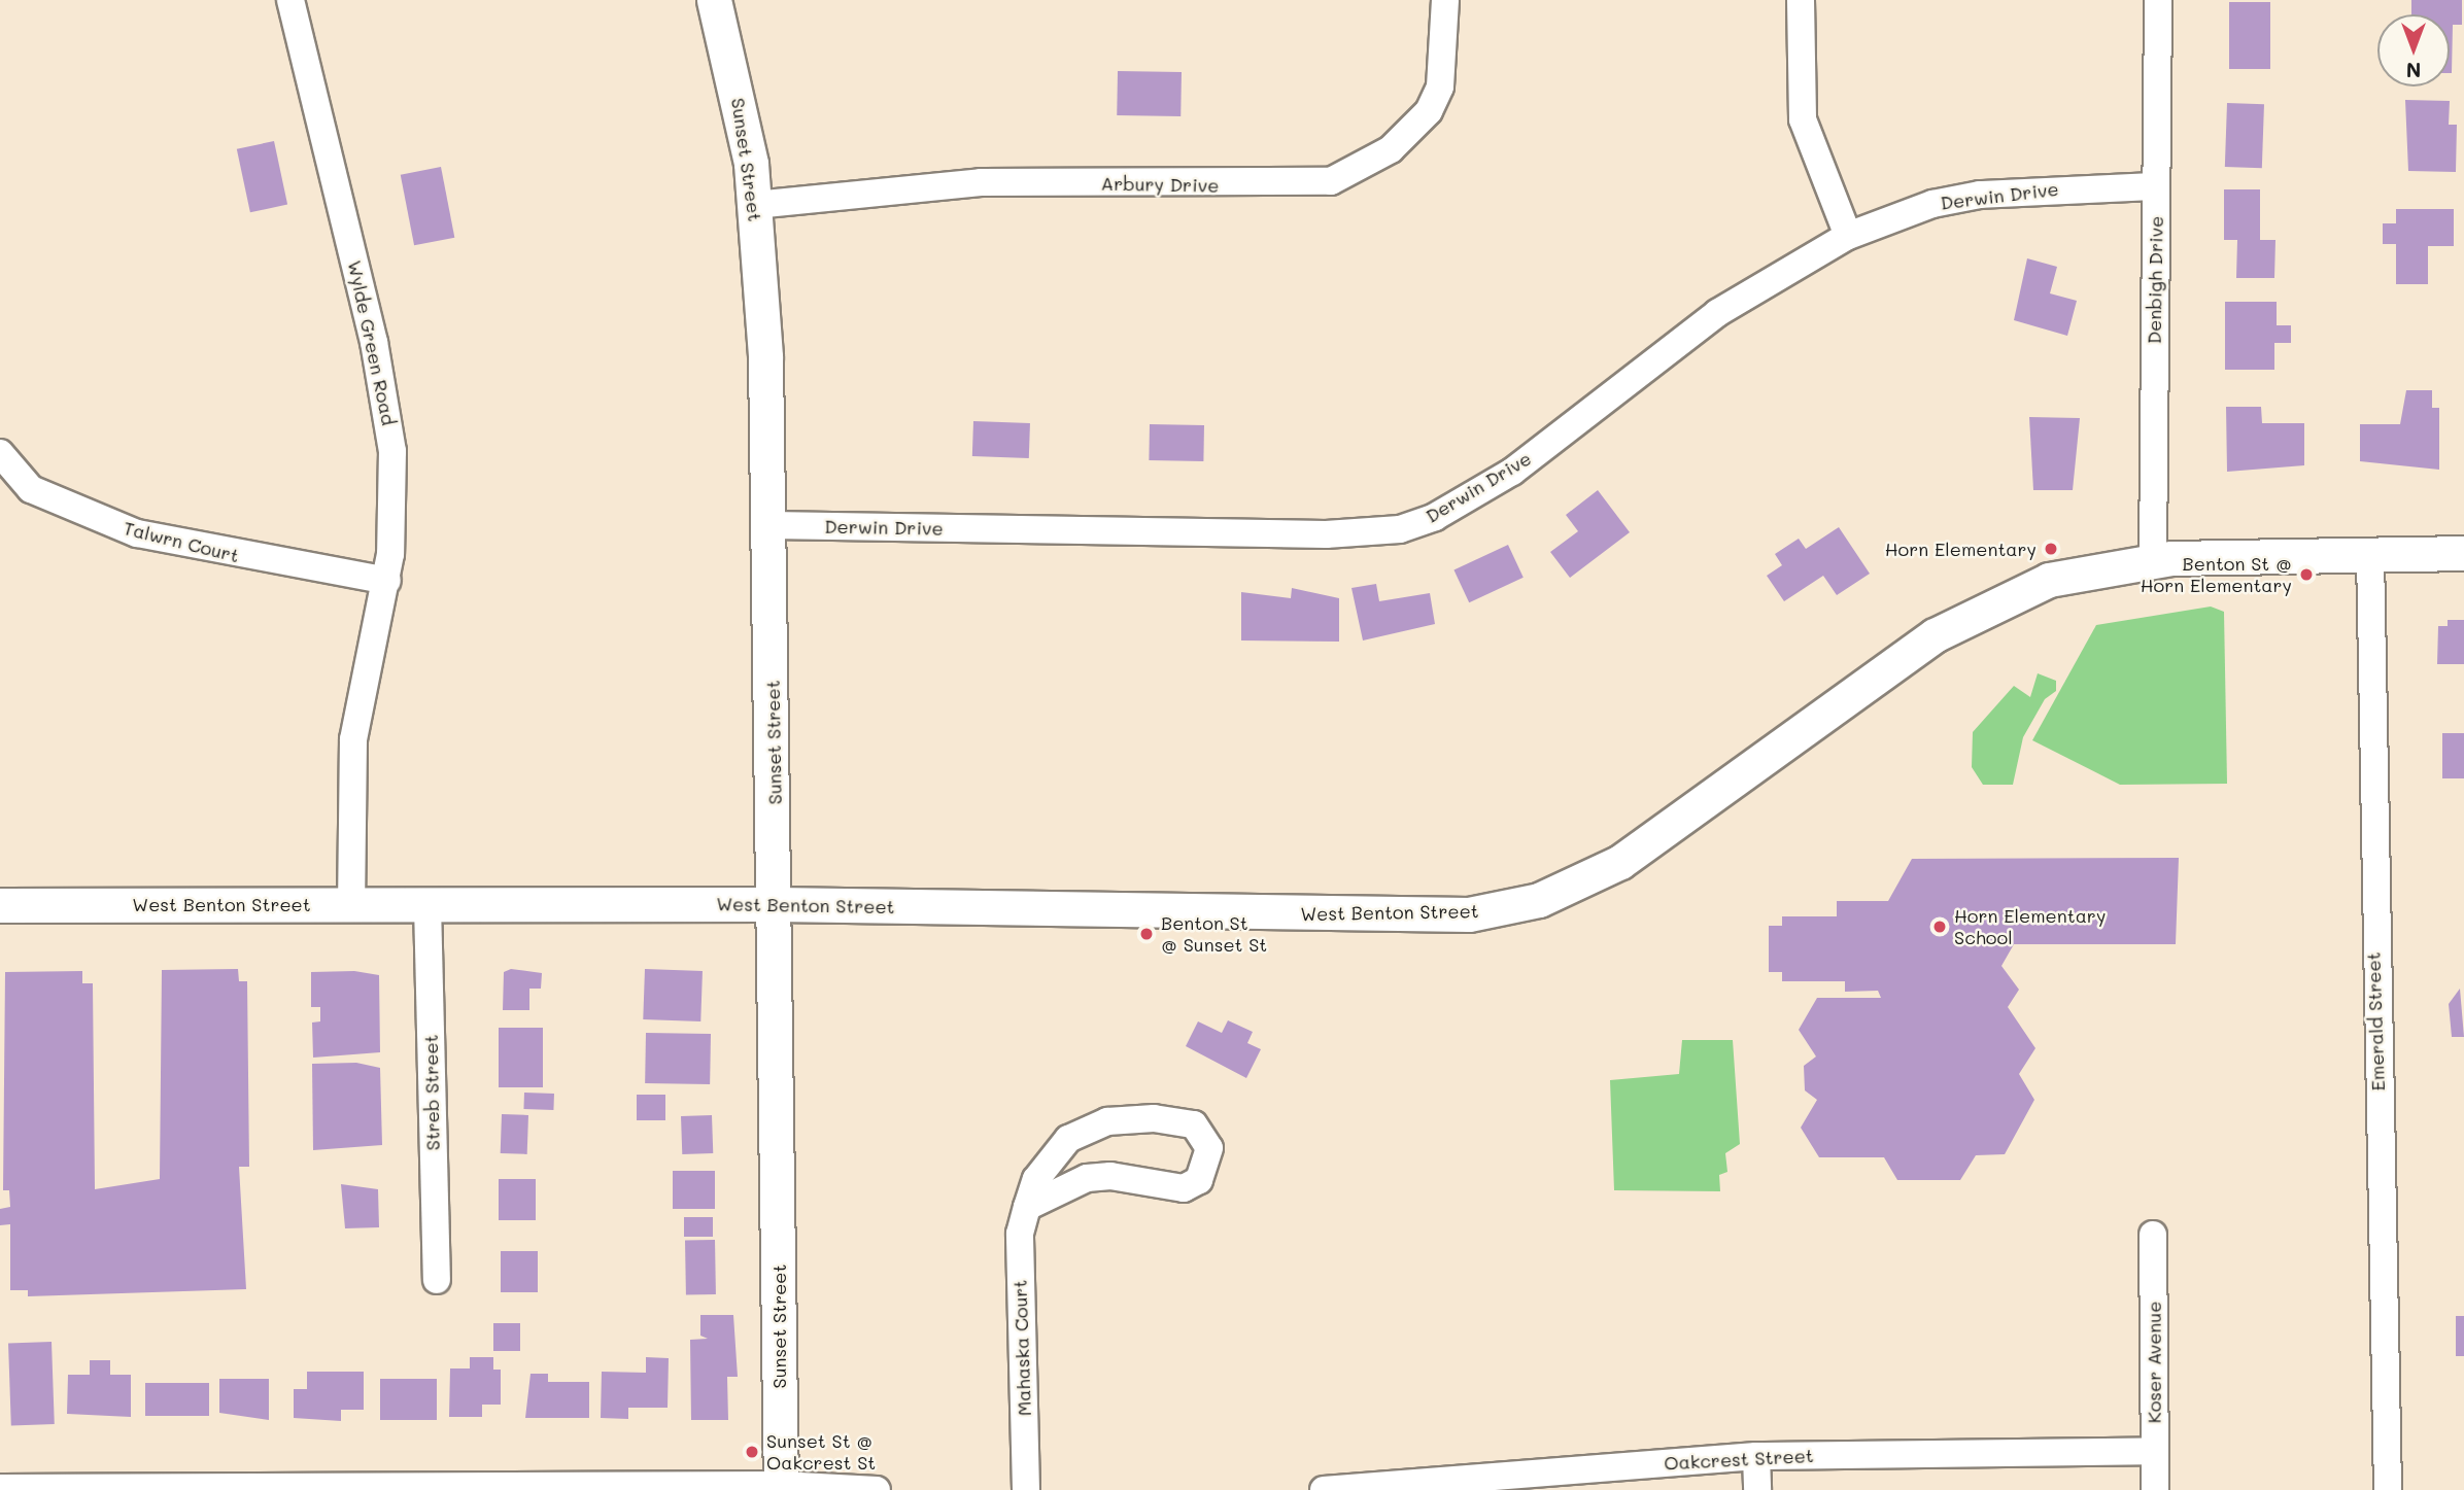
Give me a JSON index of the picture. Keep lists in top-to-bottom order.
{
  "streets": {
    "street": [
      "Sunset Street",
      "Arbury Drive",
      "Derwin Drive",
      "Denbigh Drive",
      "Wylde Green Road",
      "Talwrn Court",
      "West Benton Street",
      "Emerald Street",
      "Streb Street",
      "Mahaska Court",
      "Koser Avenue",
      "Oakcrest Street"
    ]
  },
  "crossings": [
    ["Sunset Street", "Arbury Drive"],
    ["Sunset Street", "Derwin Drive"],
    ["Sunset Street", "West Benton Street"],
    ["Derwin Drive", "Denbigh Drive"],
    ["Denbigh Drive", "West Benton Street"],
    ["Wylde Green Road", "Talwrn Court"],
    ["Wylde Green Road", "West Benton Street"],
    ["West Benton Street", "Emerald Street"],
    ["West Benton Street", "Streb Street"],
    ["Koser Avenue", "Oakcrest Street"]
  ],
  "places": [
    "Horn Elementary",
    "Benton St @ Horn Elementary",
    "Horn Elementary School",
    "Benton St @ Sunset St",
    "Sunset St @ Oakcrest St"
  ],
  "north": "bottom"
}
